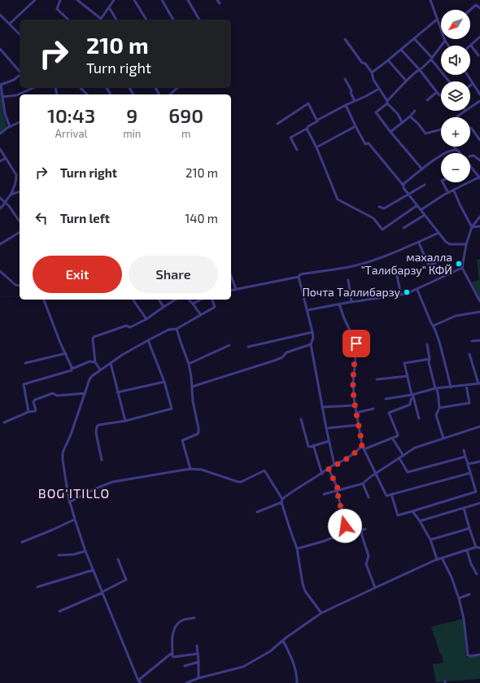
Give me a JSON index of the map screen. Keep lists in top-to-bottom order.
{
  "districts": ["BOG'ITILLO"],
  "places": ["махалла \"Талибарзу\" КФЙ", "Почта Таллибарзу"],
  "north": "bottom left",
  "page": {
    "map_buttons": ["+", "−"],
    "turn": ["210 m", "Turn right"],
    "eta": [
      "10:43",
      "Arrival",
      "9",
      "min",
      "690",
      "m"
    ],
    "list": [
      {
        "name": "Turn right",
        "value": "210 m"
      },
      {
        "name": "Turn left",
        "value": "140 m"
      }
    ],
    "buttons": ["Exit", "Share"]
  }
}
